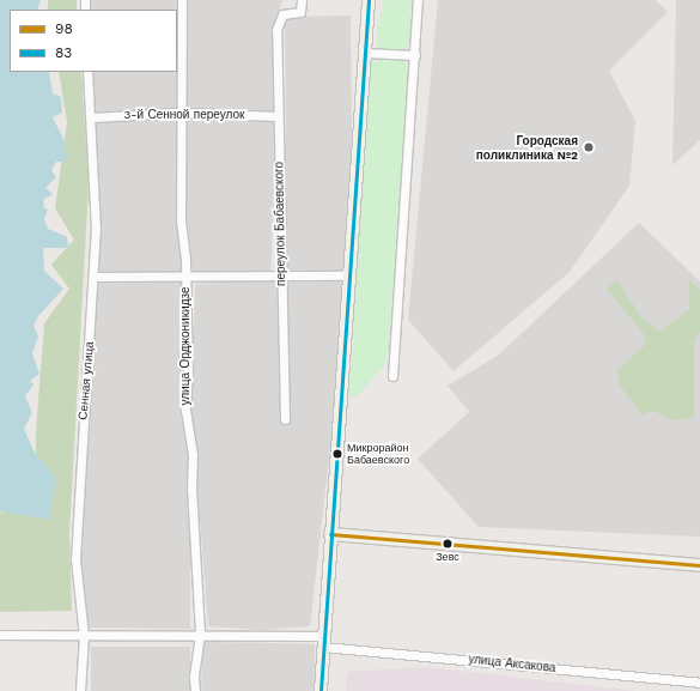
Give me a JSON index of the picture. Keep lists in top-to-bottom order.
{
  "streets": {
    "street": [
      "3-й Сенной переулок",
      "переулок Бабаевского",
      "улица Орджоникидзе",
      "Сенная улица",
      "улица Аксакова"
    ]
  },
  "crossings": [
    ["3-й Сенной переулок", "переулок Бабаевского"],
    ["3-й Сенной переулок", "улица Орджоникидзе"],
    ["3-й Сенной переулок", "Сенная улица"],
    ["улица Орджоникидзе", "улица Аксакова"],
    ["Сенная улица", "улица Аксакова"]
  ],
  "places": ["Городская поликлиника №2", "Микрорайон Бабаевского", "Зевс"],
  "lines": ["transit line 83", "transit line 98"],
  "legend": ["98", "83"]
}
